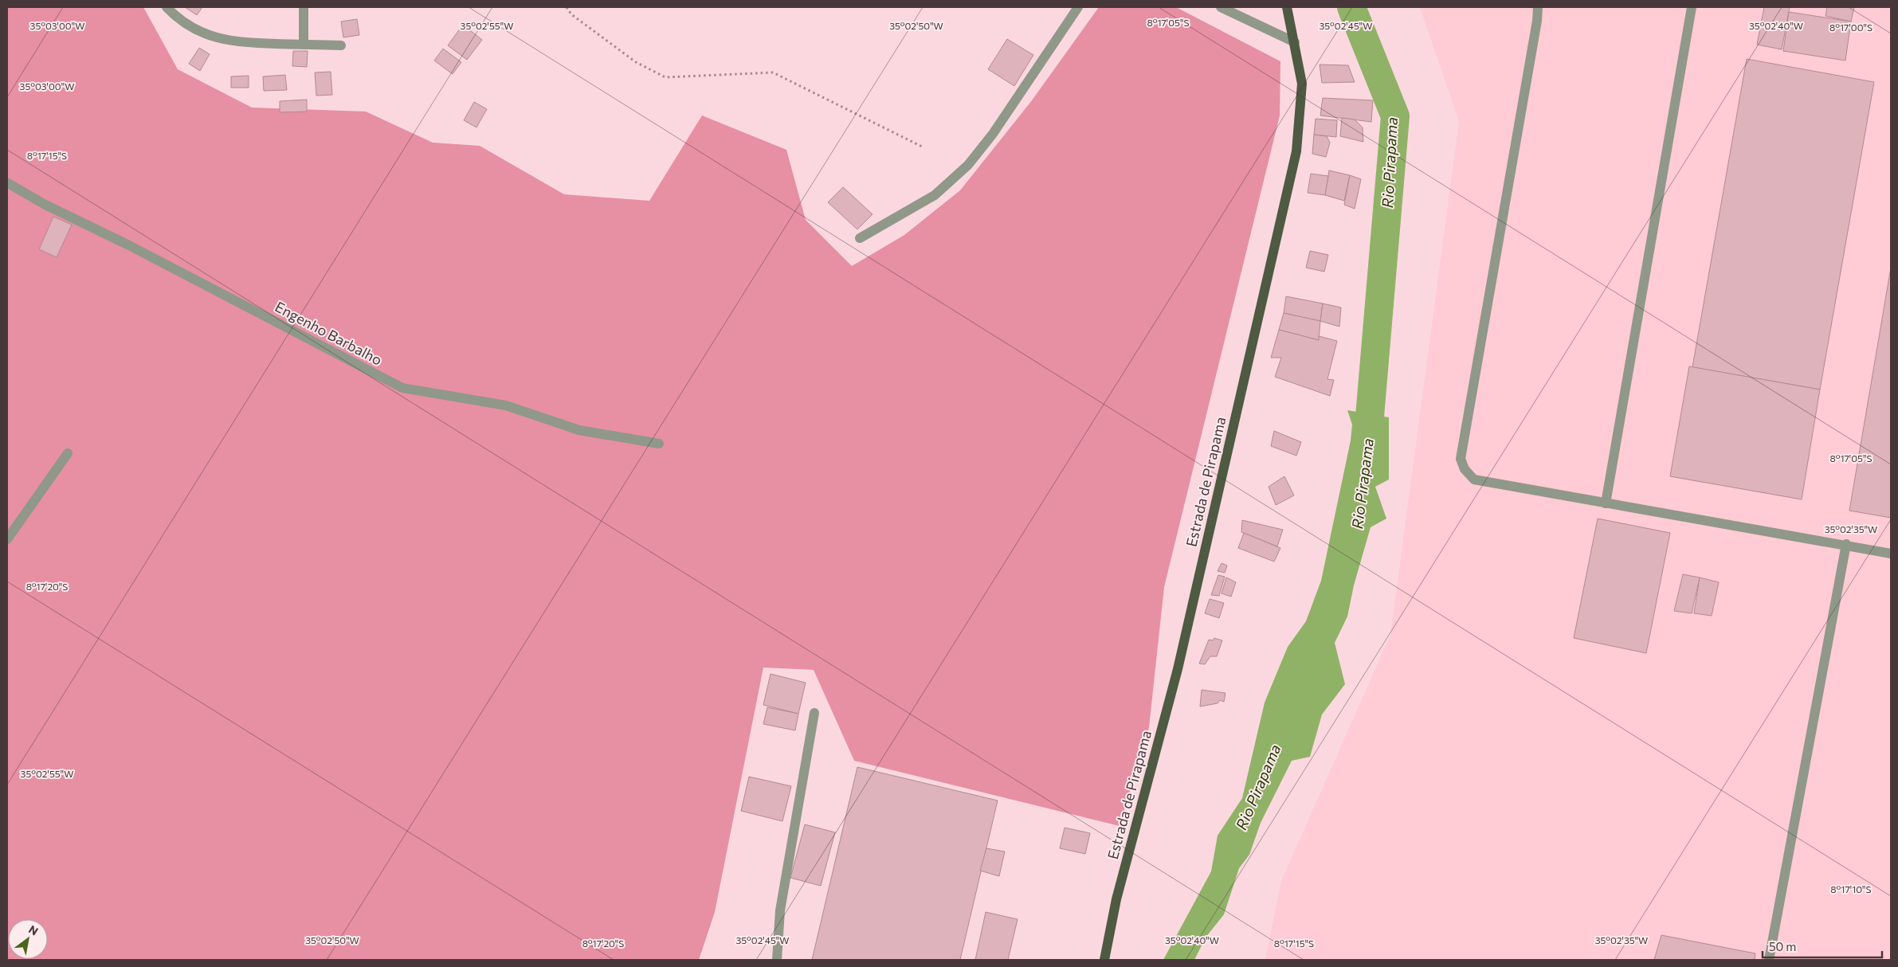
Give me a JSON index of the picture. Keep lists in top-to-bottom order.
{
  "streets": {
    "main road": ["Estrada de Pirapama"],
    "street": ["Engenho Barbalho"]
  },
  "water": ["Rio Pirapama"],
  "scale_bar": "50 m",
  "north": "top right",
  "coordinates": [
    "8°17'05\"S",
    "35°03'00\"W",
    "35°02'55\"W",
    "35°02'50\"W",
    "35°02'45\"W",
    "35°02'40\"W",
    "8°17'00\"S",
    "8°17'15\"S",
    "35°02'35\"W",
    "8°17'20\"S",
    "8°17'10\"S"
  ]
}
